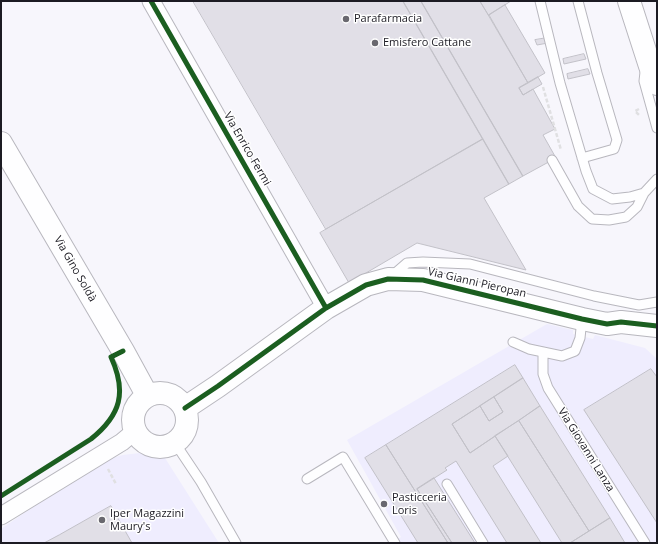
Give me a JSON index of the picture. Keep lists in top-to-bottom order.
{
  "streets": {
    "street": ["Via Enrico Fermi", "Via Gino Soldà", "Via Gianni Pieropan"],
    "lane": ["Via Giovanni Lanza"]
  },
  "crossings": [
    ["Via Enrico Fermi", "Via Gianni Pieropan"],
    ["Via Gino Soldà", "Via Gianni Pieropan"]
  ],
  "places": [
    "Parafarmacia",
    "Emisfero Cattane",
    "Pasticceria Loris",
    "Iper Magazzini Maury's"
  ]
}
